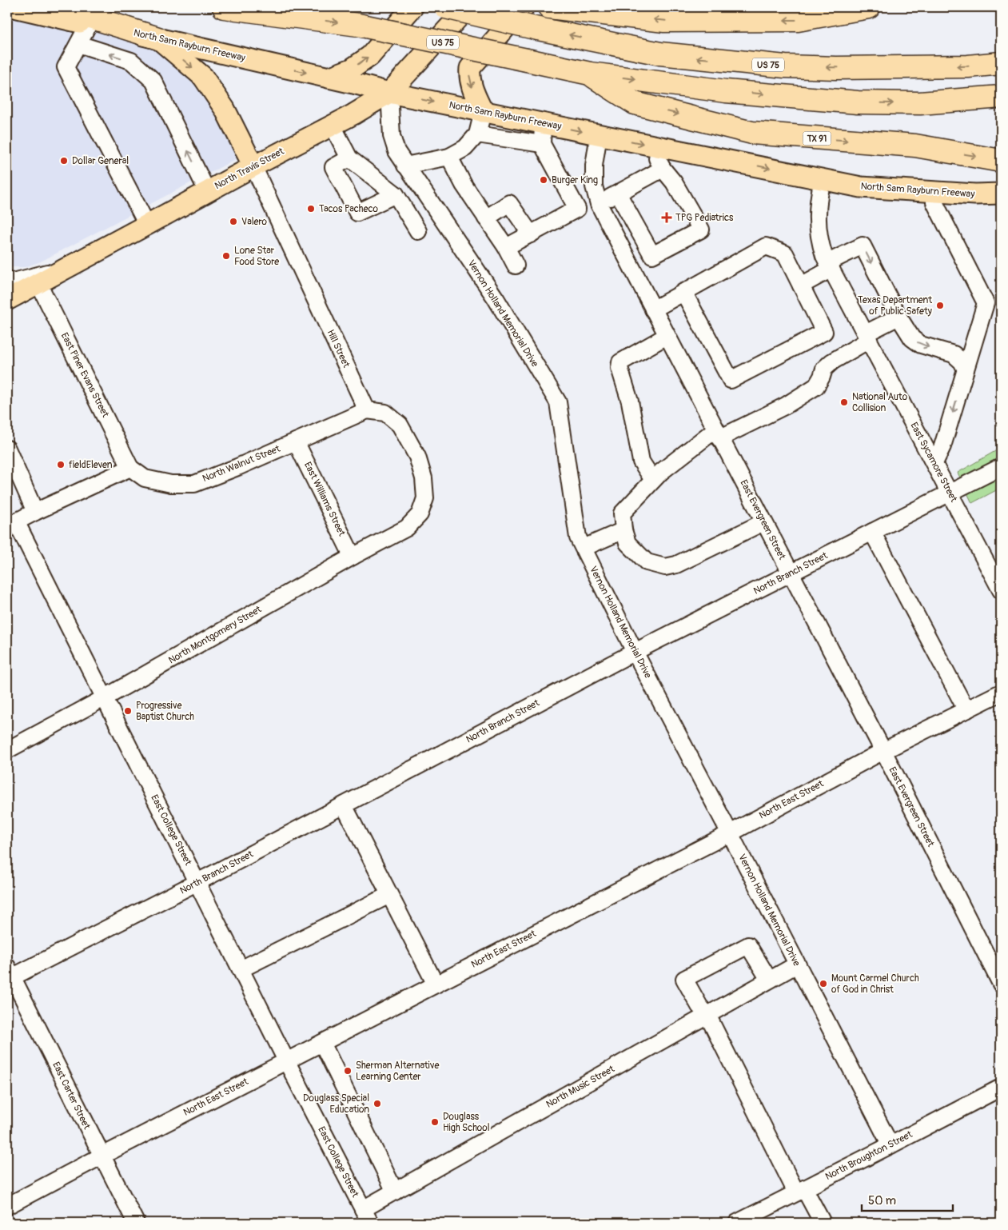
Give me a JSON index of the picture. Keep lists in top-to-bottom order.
{
  "streets": {
    "highway": ["US 75", "TX 91"],
    "main road": ["North Sam Rayburn Freeway", "North Travis Street"],
    "street": [
      "Vernon Holland Memorial Drive",
      "Hill Street",
      "East Piner Evans Street",
      "East Sycamore Street",
      "North Walnut Street",
      "East Williams Street",
      "East Evergreen Street",
      "North Branch Street",
      "North Montgomery Street",
      "North East Street",
      "East College Street",
      "North Music Street",
      "East Carter Street",
      "North Broughton Street"
    ]
  },
  "crossings": [
    ["US 75", "TX 91"],
    ["North Sam Rayburn Freeway", "North Travis Street"],
    ["North Sam Rayburn Freeway", "Vernon Holland Memorial Drive"],
    ["North Sam Rayburn Freeway", "East Sycamore Street"],
    ["North Sam Rayburn Freeway", "East Evergreen Street"],
    ["North Travis Street", "Vernon Holland Memorial Drive"],
    ["North Travis Street", "Hill Street"],
    ["North Travis Street", "East Piner Evans Street"],
    ["Vernon Holland Memorial Drive", "North Branch Street"],
    ["Vernon Holland Memorial Drive", "North East Street"],
    ["Vernon Holland Memorial Drive", "North Music Street"],
    ["Vernon Holland Memorial Drive", "North Broughton Street"],
    ["Hill Street", "North Walnut Street"],
    ["Hill Street", "North Montgomery Street"],
    ["East Piner Evans Street", "North Walnut Street"],
    ["East Sycamore Street", "North Branch Street"],
    ["North Walnut Street", "East Williams Street"],
    ["North Walnut Street", "North Montgomery Street"],
    ["East Williams Street", "North Montgomery Street"],
    ["East Evergreen Street", "North Branch Street"],
    ["East Evergreen Street", "North East Street"],
    ["North Branch Street", "East College Street"],
    ["North Branch Street", "East Carter Street"],
    ["North Montgomery Street", "East College Street"],
    ["North East Street", "East College Street"],
    ["North East Street", "East Carter Street"],
    ["East College Street", "North Music Street"]
  ],
  "one_way": ["North Sam Rayburn Freeway"],
  "places": {
    "other": [
      "Dollar General",
      "Burger King",
      "Tacos Pacheco",
      "Valero",
      "Lone Star Food Store",
      "Texas Department of Public Safety",
      "National Auto Collision",
      "fieldEleven",
      "Progressive Baptist Church",
      "Mount Carmel Church of God in Christ",
      "Sherman Alternative Learning Center",
      "Douglass Special Education",
      "Douglass High School"
    ],
    "health": ["TPG Pediatrics"]
  },
  "scale_bar": "50 m"
}
